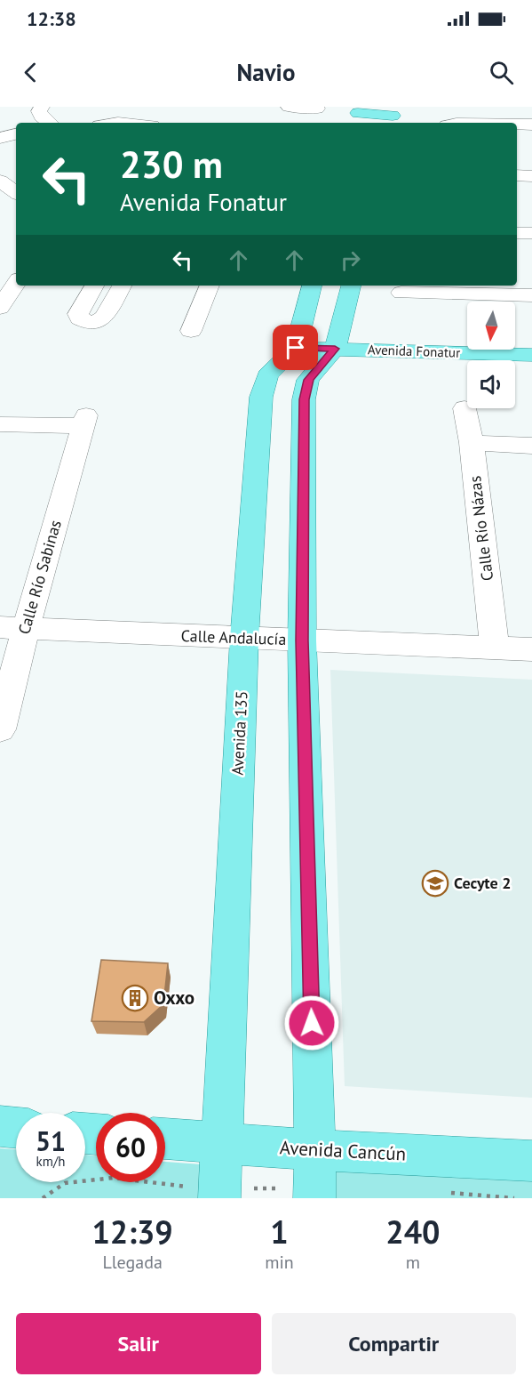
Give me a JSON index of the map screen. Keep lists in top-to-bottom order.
{
  "streets": {
    "main road": ["Avenida Fonatur", "Avenida 135", "Avenida Cancún"],
    "street": ["Calle Río Názas", "Calle Río Sabinas", "Calle Andalucía"]
  },
  "crossings": [
    ["Avenida Fonatur", "Avenida 135"],
    ["Calle Río Názas", "Calle Andalucía"],
    ["Calle Río Sabinas", "Calle Andalucía"],
    ["Calle Andalucía", "Avenida 135"],
    ["Avenida 135", "Avenida Cancún"]
  ],
  "places": {
    "school or university": ["Cecyte 2"],
    "building": ["Oxxo"]
  },
  "north": "bottom",
  "page": {
    "status": "12:38",
    "header": "Navio",
    "turn": ["230 m", "Avenida Fonatur"],
    "speed": "51 km/h",
    "limit": "60",
    "eta": [
      "12:39",
      "Llegada",
      "1",
      "min",
      "240",
      "m"
    ],
    "buttons": ["Salir", "Compartir"]
  }
}
